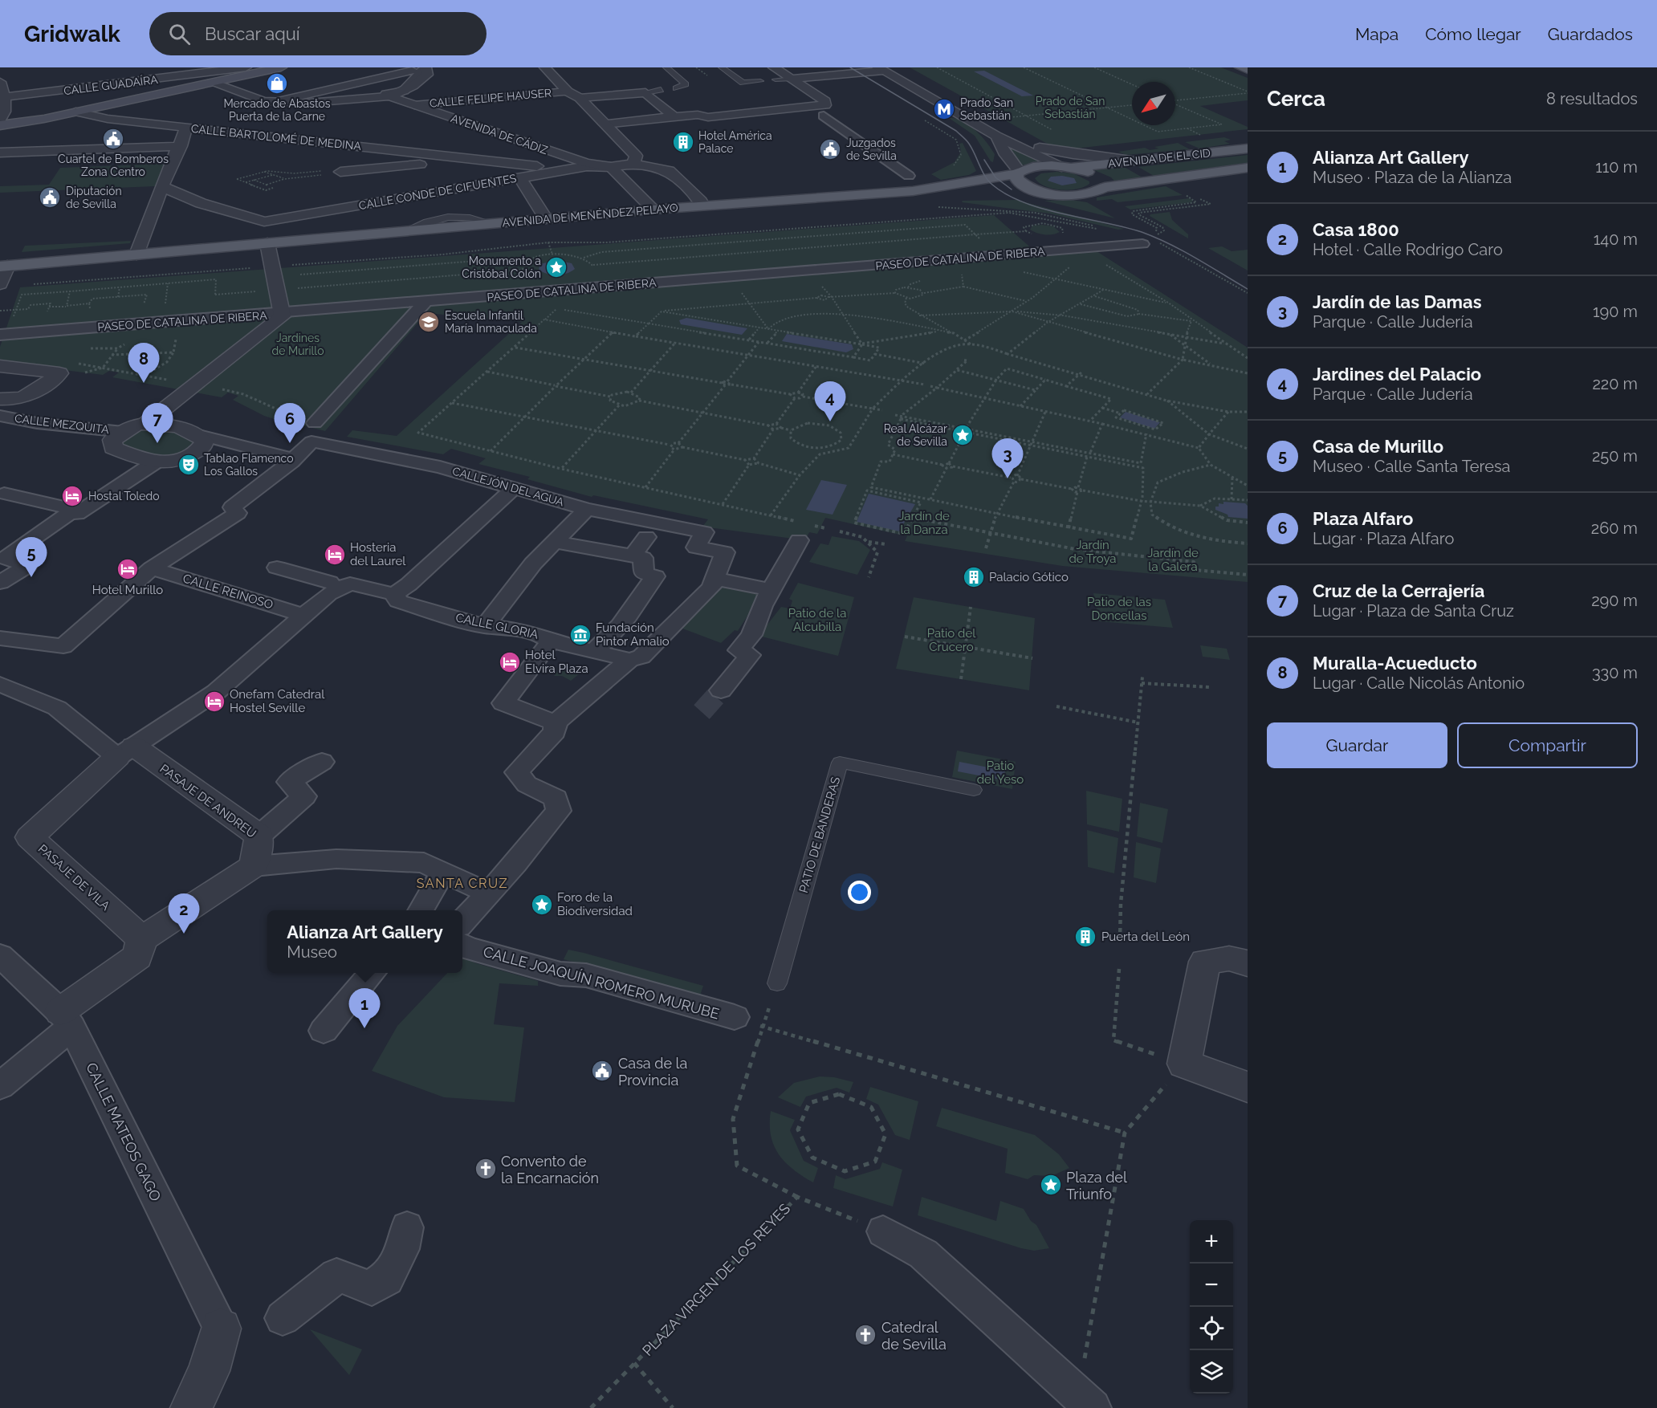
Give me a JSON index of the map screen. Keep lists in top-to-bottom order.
{
  "streets": {
    "main road": ["AVENIDA DE EL CID", "AVENIDA DE MENÉNDEZ PELAYO"],
    "street": [
      "CALLE GUADAÍRA",
      "CALLE FELIPE HAUSER",
      "AVENIDA DE CÁDIZ",
      "CALLE BARTOLOMÉ DE MEDINA",
      "CALLE CONDE DE CIFUENTES",
      "PASEO DE CATALINA DE RIBERA",
      "CALLE MEZQUITA",
      "CALLEJÓN DEL AGUA",
      "CALLE REINOSO",
      "CALLE GLORIA",
      "PASAJE DE ANDREU",
      "PASAJE DE VILA",
      "CALLE JOAQUÍN ROMERO MURUBE",
      "CALLE MATEOS GAGO"
    ],
    "lane": ["PATIO DE BANDERAS"],
    "path": ["PLAZA VIRGEN DE LOS REYES"]
  },
  "crossings": [
    ["CALLE FELIPE HAUSER", "AVENIDA DE CÁDIZ"],
    ["AVENIDA DE CÁDIZ", "CALLE CONDE DE CIFUENTES"],
    ["CALLE BARTOLOMÉ DE MEDINA", "CALLE CONDE DE CIFUENTES"],
    ["CALLE REINOSO", "CALLE GLORIA"],
    ["CALLE GLORIA", "PASAJE DE ANDREU"],
    ["CALLE GLORIA", "PASAJE DE VILA"],
    ["PASAJE DE ANDREU", "PASAJE DE VILA"]
  ],
  "districts": ["SANTA CRUZ"],
  "parks": [
    "Prado de San Sebastián",
    "Jardines de Murillo",
    "Jardín de la Danza",
    "Jardín de Troya",
    "Jardín de la Galera",
    "Patio de las Doncellas",
    "Patio de la Alcubilla",
    "Patio del Crucero",
    "Patio del Yeso"
  ],
  "places": {
    "shop": ["Mercado de Abastos Puerta de la Carne"],
    "metro station": ["Prado San Sebastián"],
    "public building": [
      "Cuartel de Bomberos Zona Centro",
      "Juzgados de Sevilla",
      "Diputación de Sevilla",
      "Casa de la Provincia"
    ],
    "building": ["Hotel América Palace", "Palacio Gótico", "Puerta del León"],
    "place": [
      "Monumento a Cristóbal Colón",
      "Real Alcázar de Sevilla",
      "Foro de la Biodiversidad",
      "Plaza del Triunfo"
    ],
    "school or university": ["Escuela Infantil María Inmaculada"],
    "theatre": ["Tablao Flamenco Los Gallos"],
    "hotel": [
      "Hostal Toledo",
      "Hosteria del Laurel",
      "Hotel Murillo",
      "Hotel Elvira Plaza",
      "Onefam Catedral Hostel Seville"
    ],
    "museum": ["Fundación Pintor Amalio"],
    "church": ["Convento de la Encarnación", "Catedral de Sevilla"]
  },
  "north": "bottom left",
  "page": {
    "header": "Gridwalk",
    "search": "Buscar aquí",
    "nav": ["Mapa", "Cómo llegar", "Guardados"],
    "heading": ["Cerca", "8 resultados"],
    "list": [
      {
        "mark": "1",
        "name": "Alianza Art Gallery",
        "note": "Museo · Plaza de la Alianza",
        "value": "110 m"
      },
      {
        "mark": "2",
        "name": "Casa 1800",
        "note": "Hotel · Calle Rodrigo Caro",
        "value": "140 m"
      },
      {
        "mark": "3",
        "name": "Jardín de las Damas",
        "note": "Parque · Calle Judería",
        "value": "190 m"
      },
      {
        "mark": "4",
        "name": "Jardines del Palacio",
        "note": "Parque · Calle Judería",
        "value": "220 m"
      },
      {
        "mark": "5",
        "name": "Casa de Murillo",
        "note": "Museo · Calle Santa Teresa",
        "value": "250 m"
      },
      {
        "mark": "6",
        "name": "Plaza Alfaro",
        "note": "Lugar · Plaza Alfaro",
        "value": "260 m"
      },
      {
        "mark": "7",
        "name": "Cruz de la Cerrajería",
        "note": "Lugar · Plaza de Santa Cruz",
        "value": "290 m"
      },
      {
        "mark": "8",
        "name": "Muralla-Acueducto",
        "note": "Lugar · Calle Nicolás Antonio",
        "value": "330 m"
      }
    ],
    "pins": [
      "8",
      "4",
      "6",
      "7",
      "3",
      "5",
      "2",
      "1"
    ],
    "buttons": ["Guardar", "Compartir"],
    "popup": ["Alianza Art Gallery", "Museo"],
    "map_buttons": ["+", "−"]
  }
}
